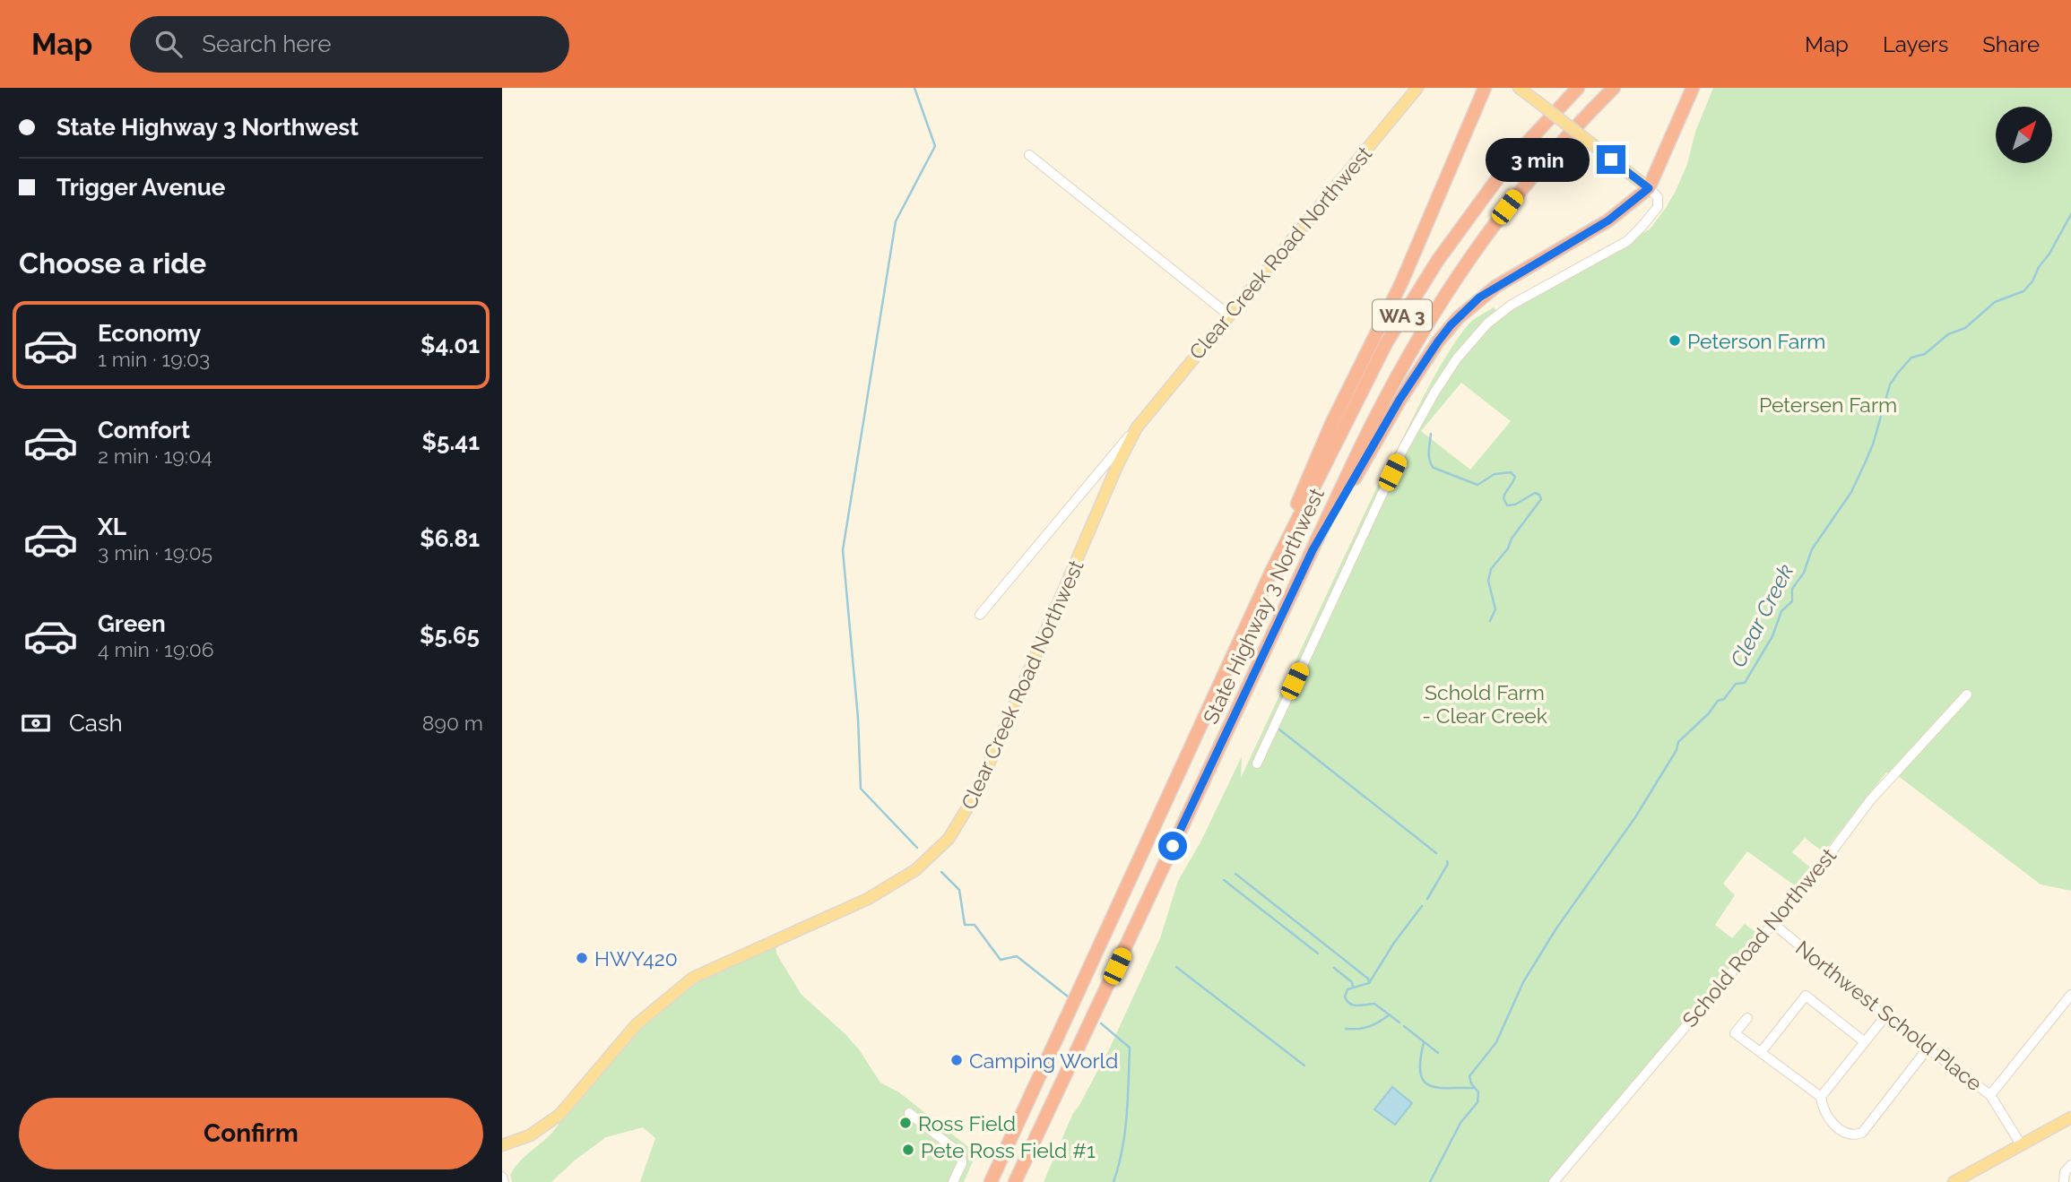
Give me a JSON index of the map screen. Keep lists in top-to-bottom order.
{
  "streets": {
    "highway": ["WA 3", "State Highway 3 Northwest"],
    "main road": ["Clear Creek Road Northwest"],
    "street": ["Schold Road Northwest", "Northwest Schold Place"]
  },
  "crossings": [
    ["Schold Road Northwest", "Northwest Schold Place"]
  ],
  "water": ["Clear Creek"],
  "parks": ["Petersen Farm", "Schold Farm - Clear Creek"],
  "places": [
    "Peterson Farm",
    "HWY420",
    "Camping World",
    "Ross Field",
    "Pete Ross Field #1"
  ],
  "north": "top right",
  "page": {
    "header": "Map",
    "search": "Search here",
    "nav": ["Map", "Layers", "Share"],
    "banner": ["State Highway 3 Northwest", "Trigger Avenue"],
    "bubble": "3 min",
    "heading": "Choose a ride",
    "list": [
      {
        "name": "Economy",
        "note": "1 min · 19:03",
        "value": "$4.01"
      },
      {
        "name": "Comfort",
        "note": "2 min · 19:04",
        "value": "$5.41"
      },
      {
        "name": "XL",
        "note": "3 min · 19:05",
        "value": "$6.81"
      },
      {
        "name": "Green",
        "note": "4 min · 19:06",
        "value": "$5.65"
      }
    ],
    "pay": ["Cash", "890 m"],
    "buttons": "Confirm"
  }
}
